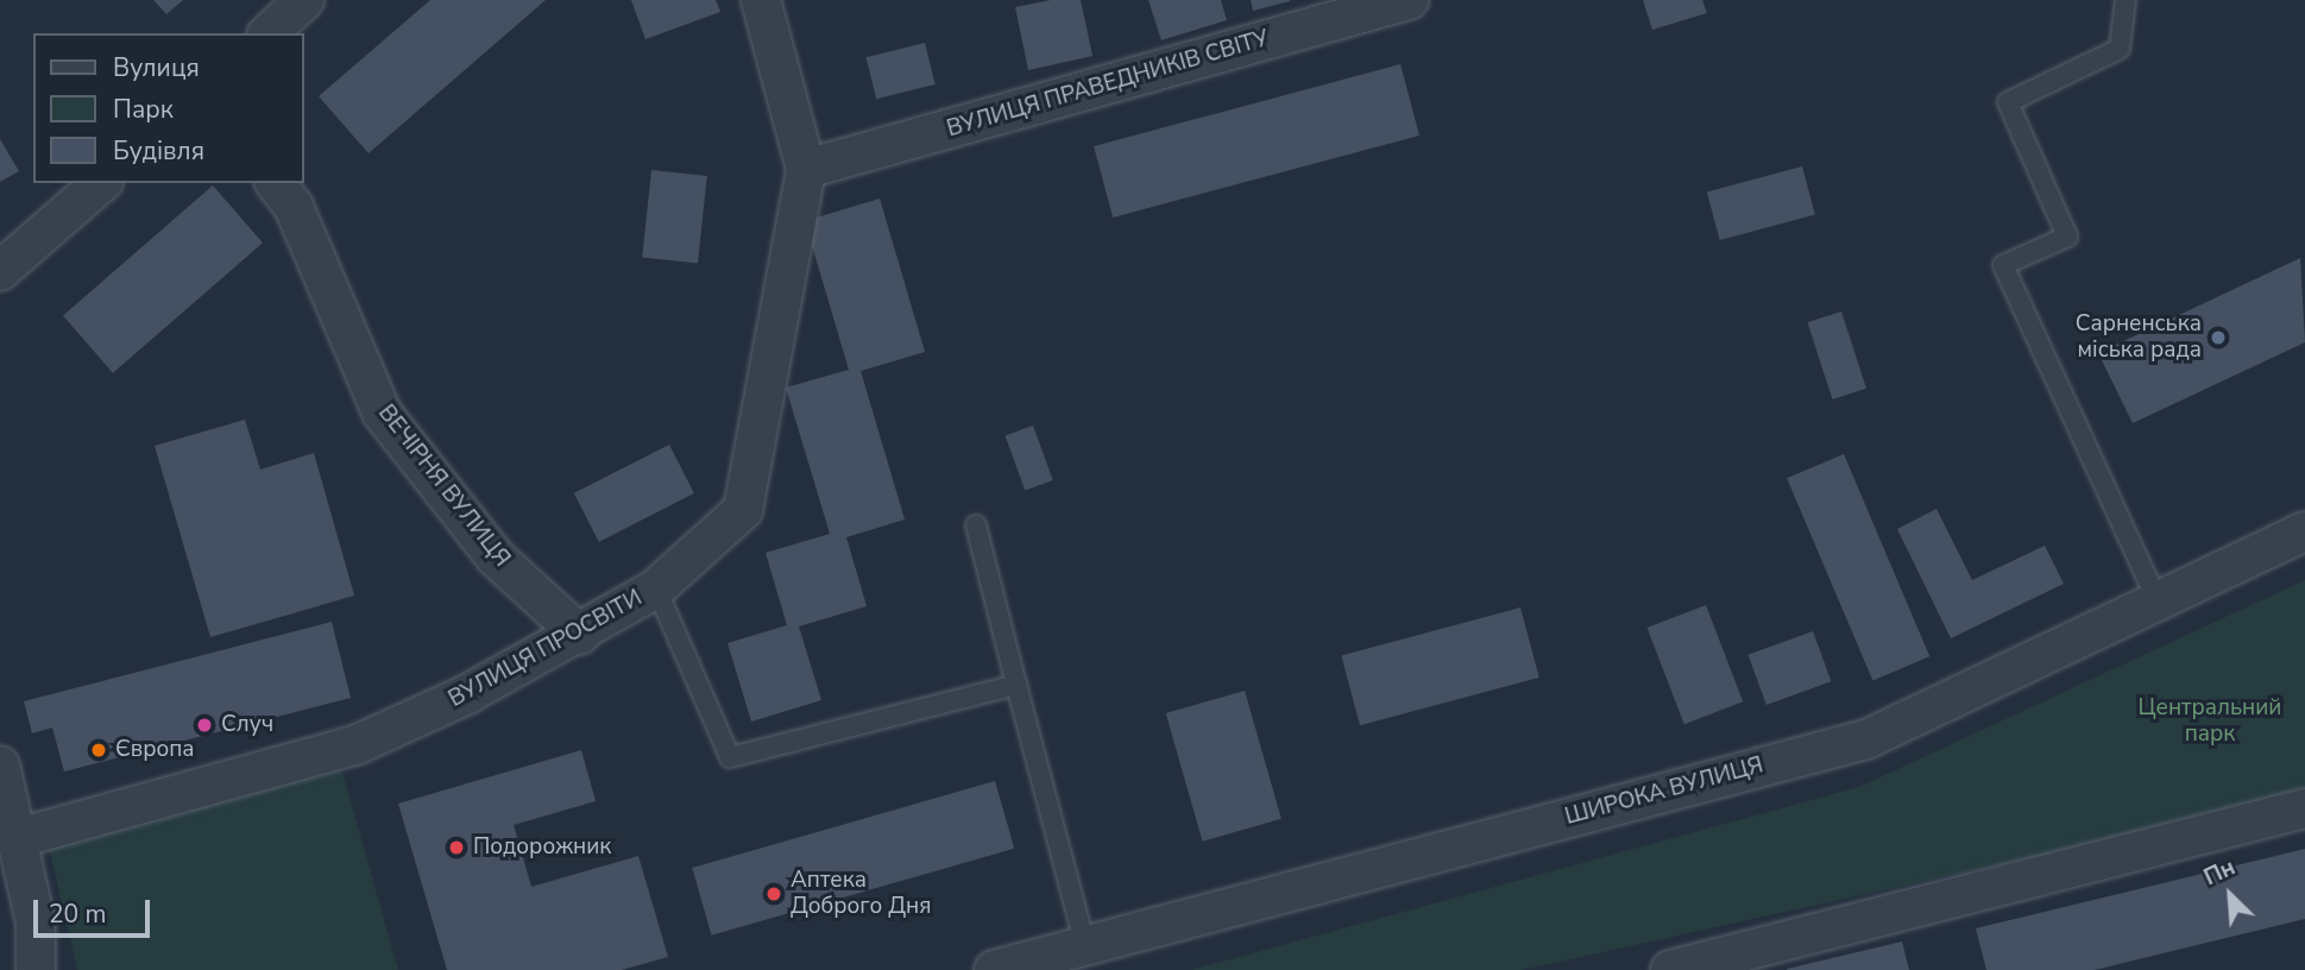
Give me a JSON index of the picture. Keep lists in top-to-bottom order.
{
  "streets": {
    "street": [
      "ВУЛИЦЯ ПРАВЕДНИКІВ СВІТУ",
      "ВЕЧІРНЯ ВУЛИЦЯ",
      "ВУЛИЦЯ ПРОСВІТИ",
      "ШИРОКА ВУЛИЦЯ"
    ]
  },
  "crossings": [
    ["ВУЛИЦЯ ПРАВЕДНИКІВ СВІТУ", "ВУЛИЦЯ ПРОСВІТИ"],
    ["ВЕЧІРНЯ ВУЛИЦЯ", "ВУЛИЦЯ ПРОСВІТИ"]
  ],
  "parks": ["Центральний парк"],
  "places": [
    "Сарненська міська рада",
    "Случ",
    "Європа",
    "Подорожник",
    "Аптека Доброго Дня"
  ],
  "legend": ["Вулиця", "Парк", "Будівля"],
  "scale_bar": "20 m",
  "north": "top left"
}
